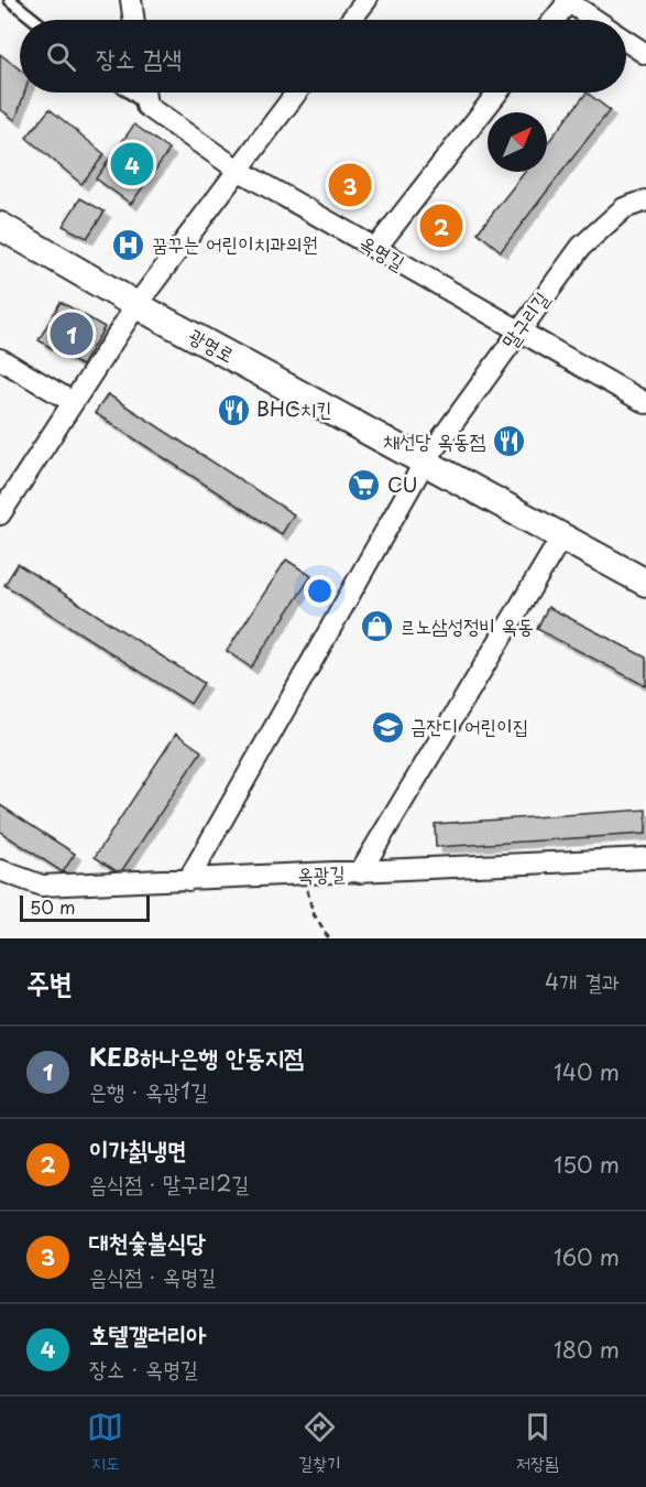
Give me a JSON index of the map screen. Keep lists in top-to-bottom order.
{
  "streets": {
    "street": [
      "옥명길",
      "말구리길",
      "광명로",
      "옥광길"
    ]
  },
  "crossings": [
    ["옥명길", "말구리길"],
    ["말구리길", "광명로"]
  ],
  "places": {
    "hospital": ["꿈꾸는 어린이치과의원"],
    "restaurant": ["BHC치킨", "채선당 옥동점"],
    "supermarket": ["CU"],
    "shop": ["르노삼성정비 옥동"],
    "school or university": ["금잔디 어린이집"]
  },
  "scale_bar": "50 m",
  "north": "top right",
  "page": {
    "search": "장소 검색",
    "pins": [
      "4",
      "3",
      "2",
      "1"
    ],
    "scale": "50 m",
    "heading": ["주변", "4개 결과"],
    "list": [
      {
        "mark": "1",
        "name": "KEB하나은행 안동지점",
        "note": "은행 · 옥광1길",
        "value": "140 m"
      },
      {
        "mark": "2",
        "name": "이가칡냉면",
        "note": "음식점 · 말구리2길",
        "value": "150 m"
      },
      {
        "mark": "3",
        "name": "대천숯불식당",
        "note": "음식점 · 옥명길",
        "value": "160 m"
      },
      {
        "mark": "4",
        "name": "호텔갤러리아",
        "note": "장소 · 옥명길",
        "value": "180 m"
      }
    ],
    "nav": ["지도", "길찾기", "저장됨"]
  }
}
